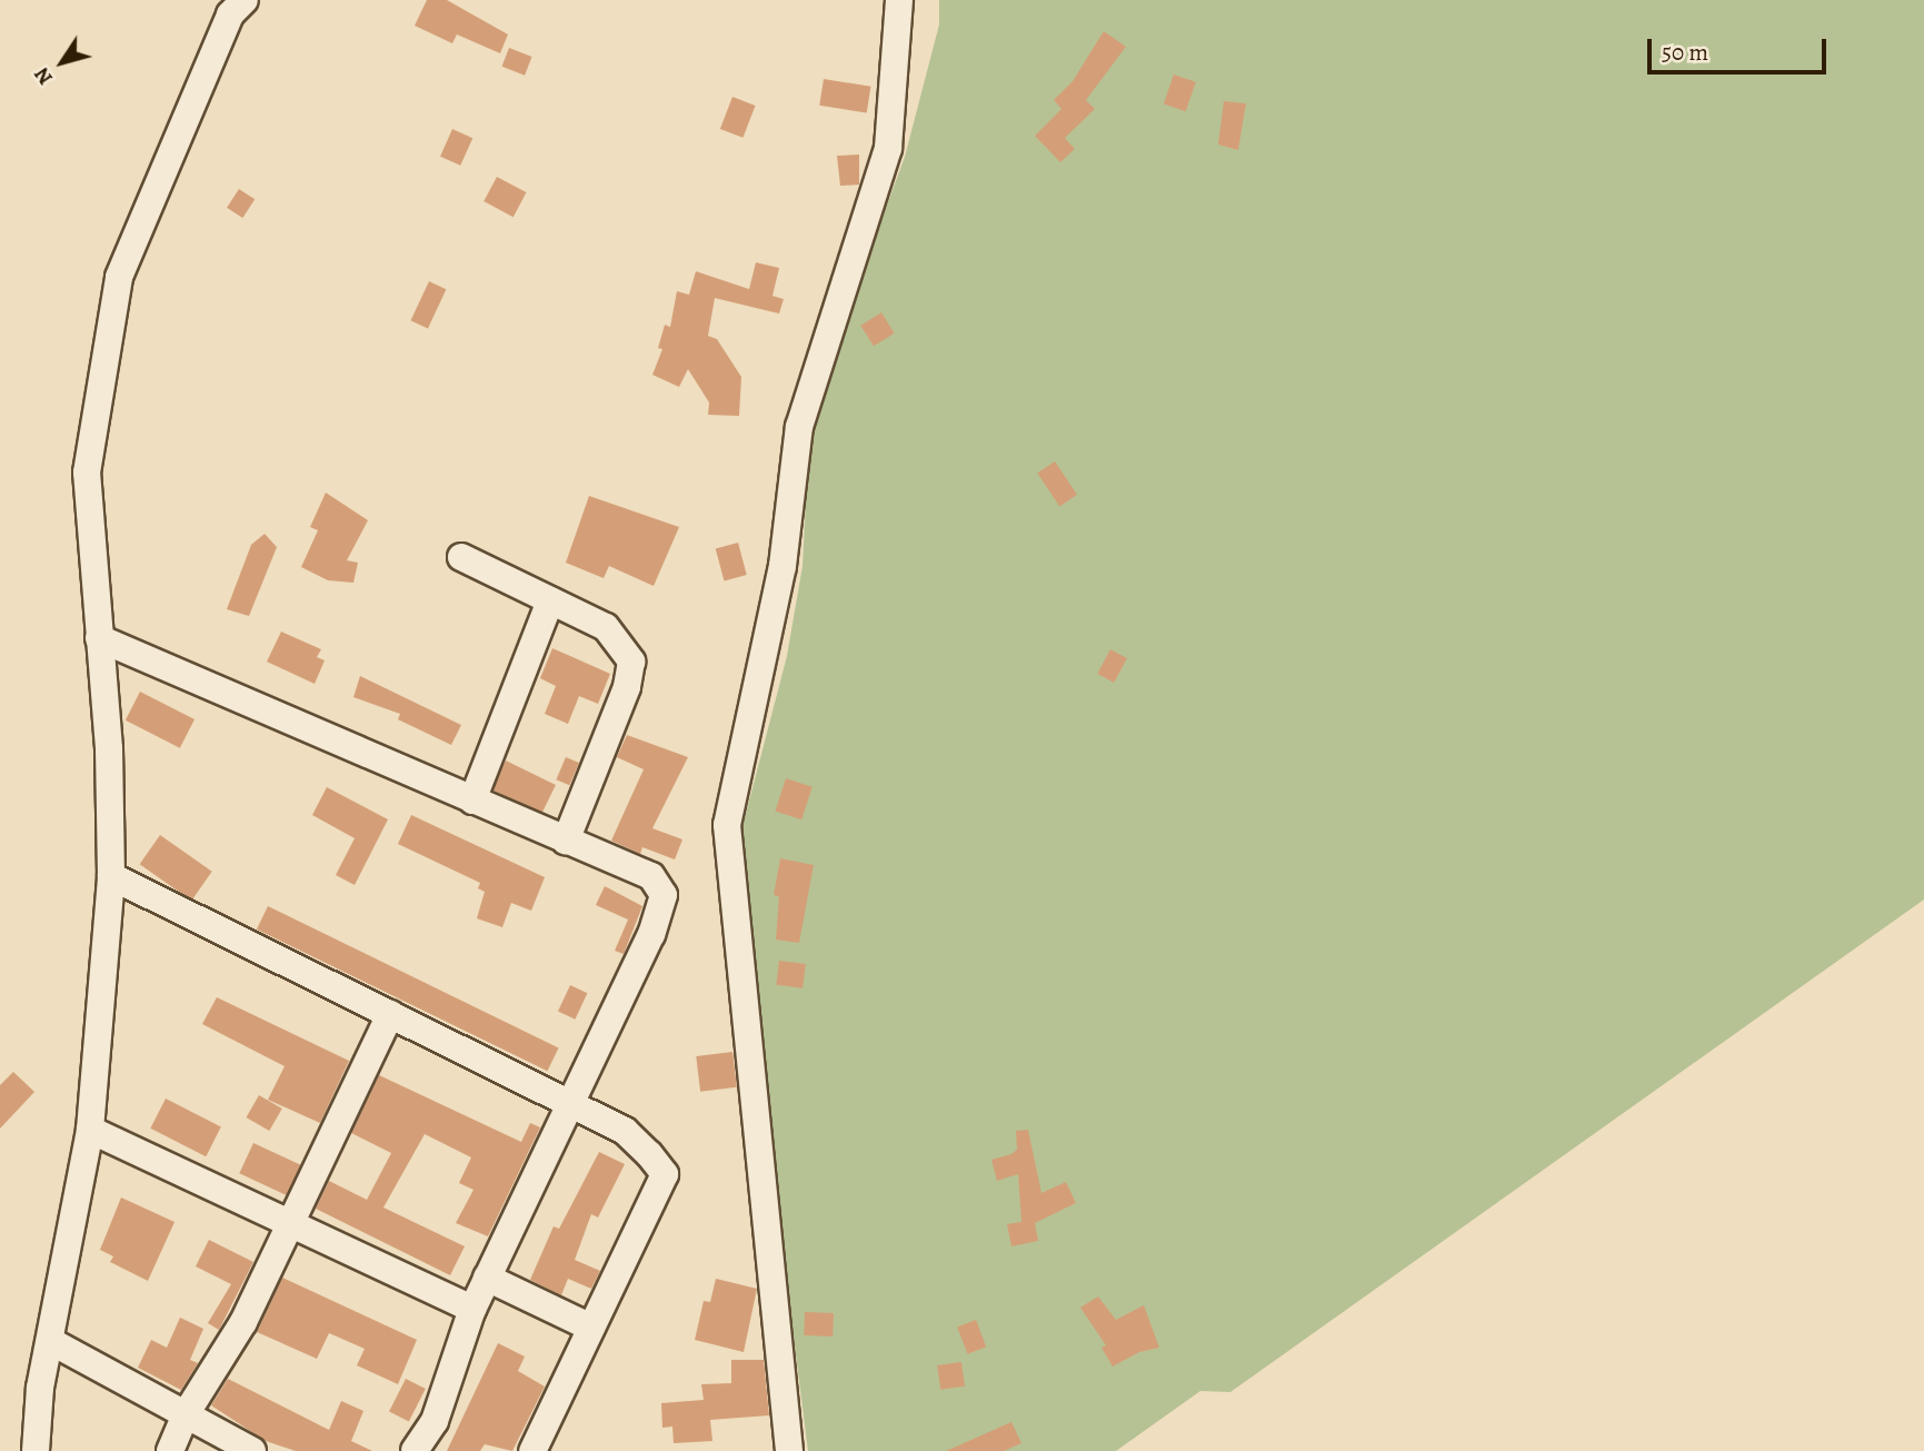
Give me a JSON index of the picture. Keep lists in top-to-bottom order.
{
  "scale_bar": "50 m",
  "north": "bottom left"
}
